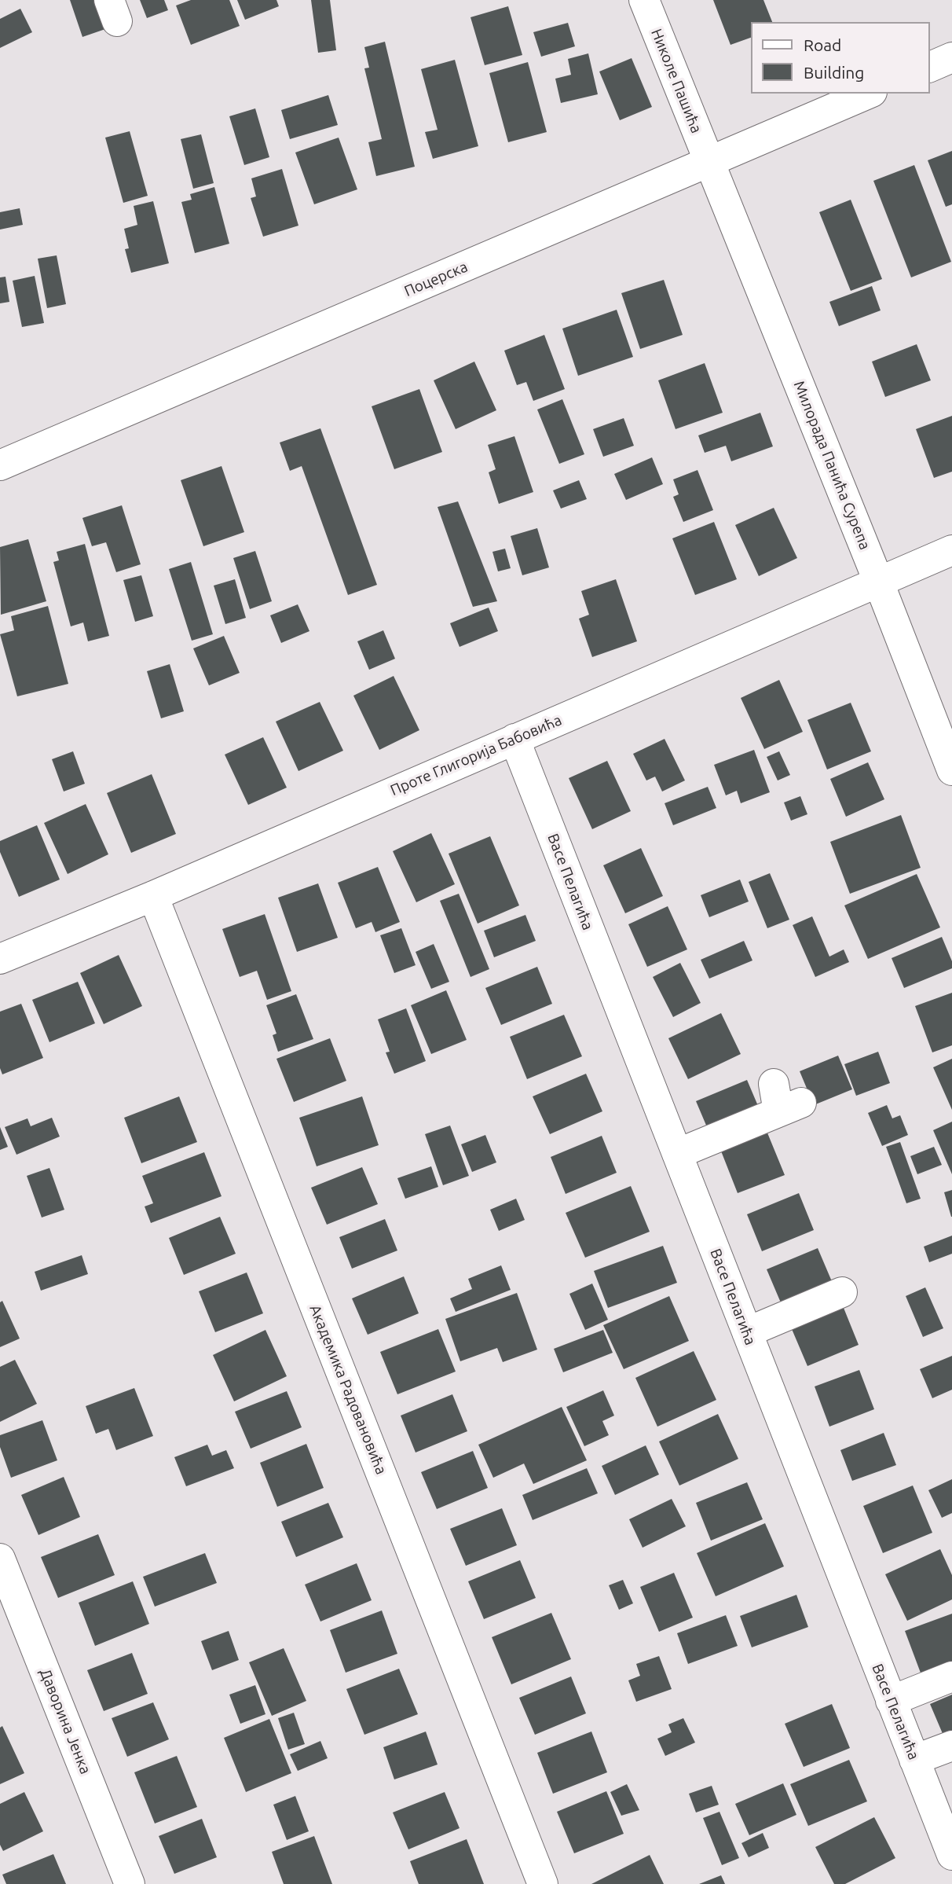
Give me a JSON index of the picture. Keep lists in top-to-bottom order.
{
  "streets": {
    "street": [
      "Николе Пашића",
      "Поцерска",
      "Милорада Панића Сурепа",
      "Проте Глигорија Бабовића",
      "Васе Пелагића",
      "Академика Радовановића",
      "Даворина Јенка"
    ]
  },
  "crossings": [
    ["Николе Пашића", "Поцерска"],
    ["Николе Пашића", "Милорада Панића Сурепа"],
    ["Поцерска", "Милорада Панића Сурепа"],
    ["Милорада Панића Сурепа", "Проте Глигорија Бабовића"],
    ["Проте Глигорија Бабовића", "Васе Пелагића"],
    ["Проте Глигорија Бабовића", "Академика Радовановића"]
  ],
  "legend": ["Road", "Building"]
}
